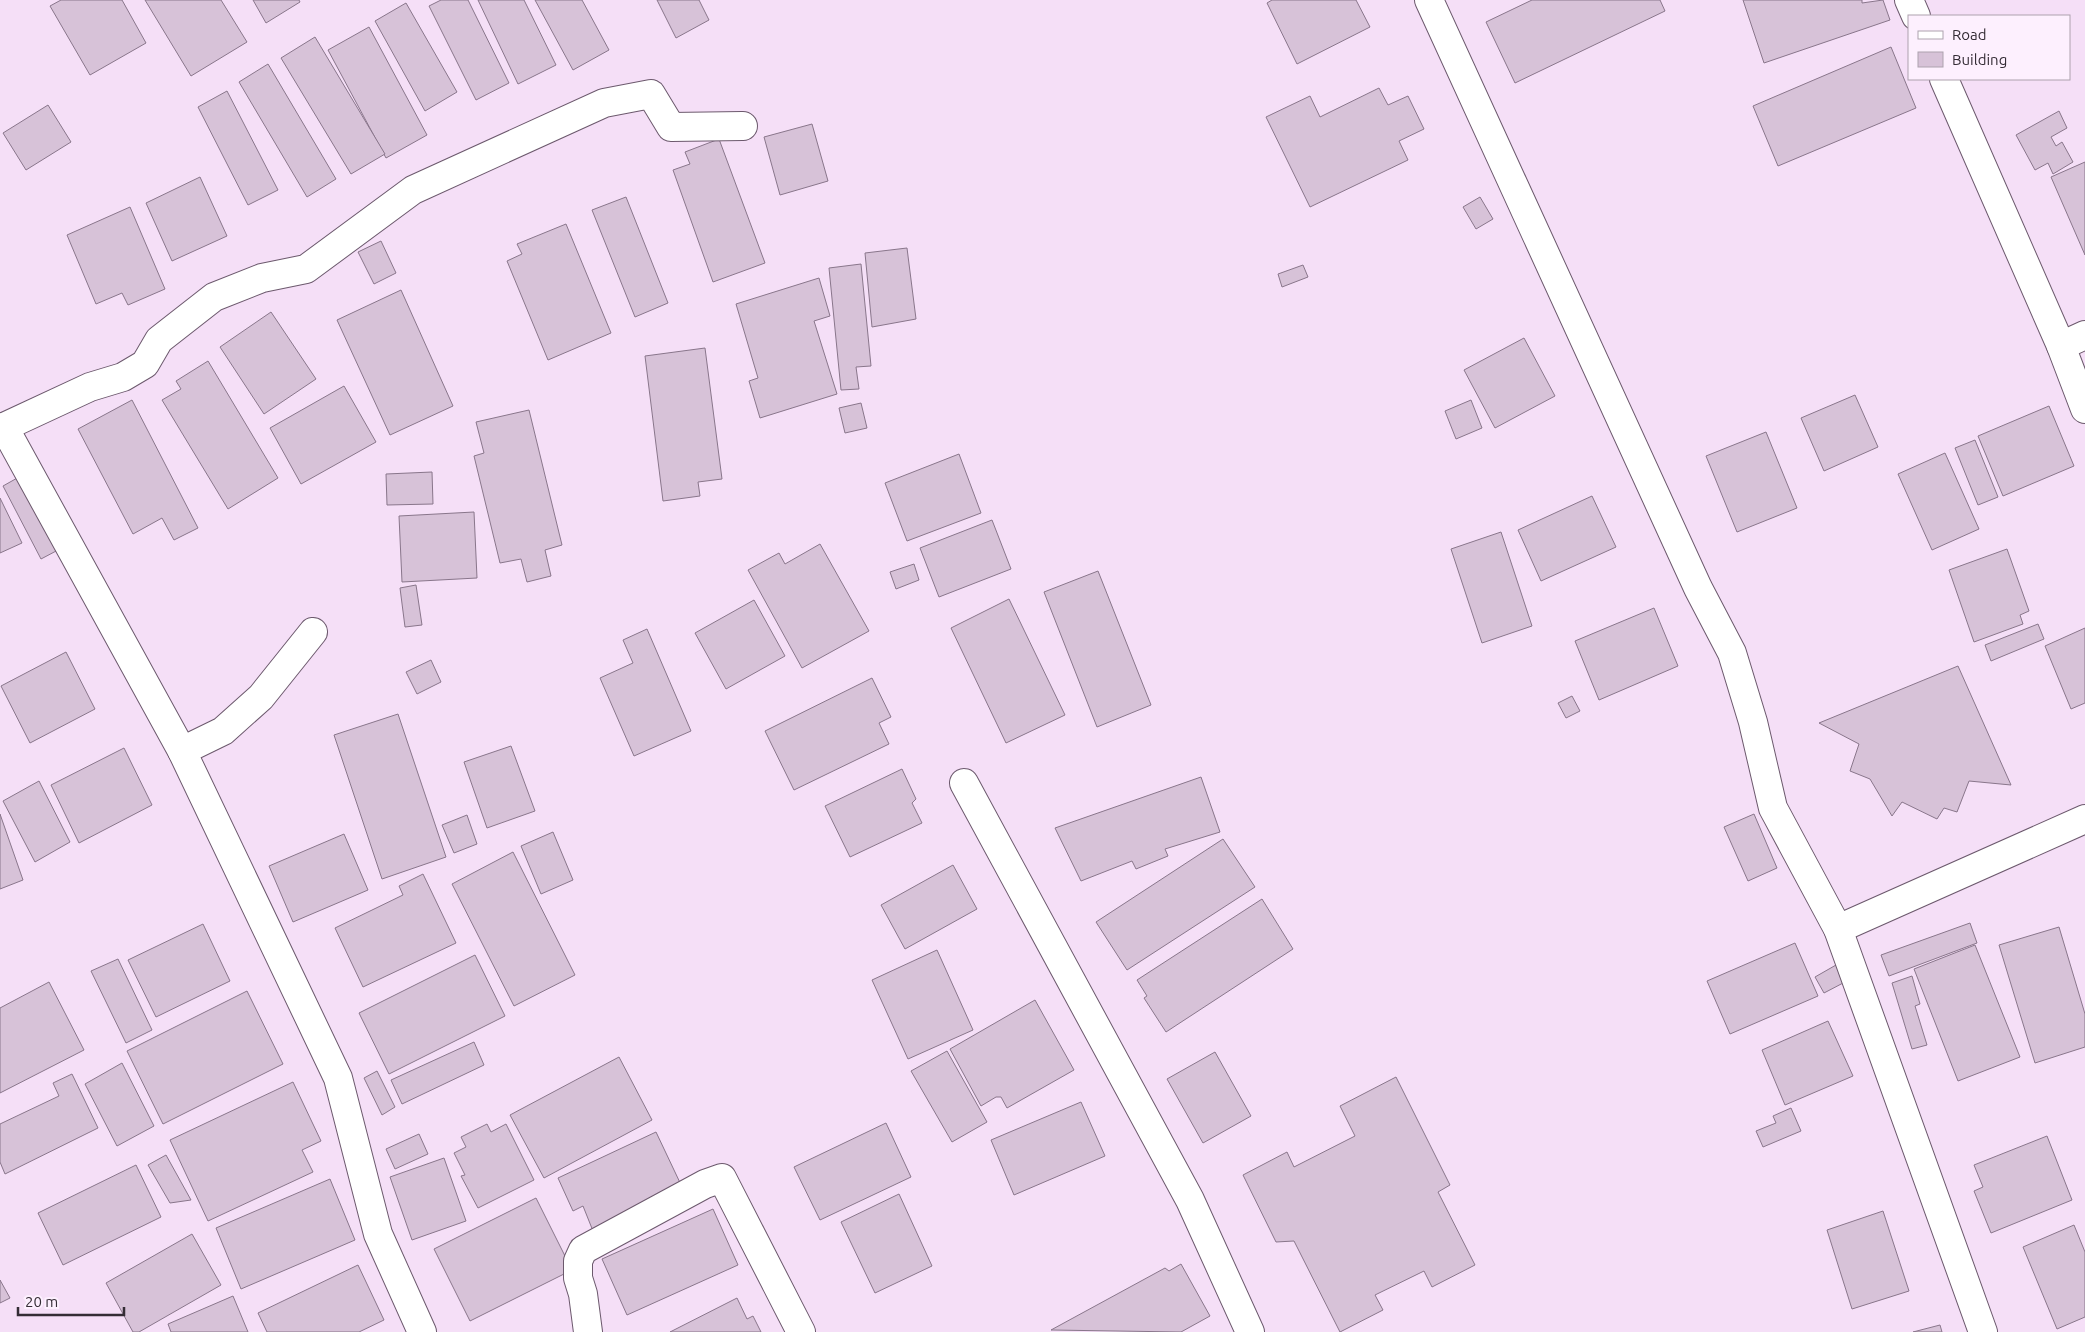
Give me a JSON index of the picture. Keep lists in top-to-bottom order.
{
  "legend": ["Road", "Building"],
  "scale_bar": "20 m"
}
